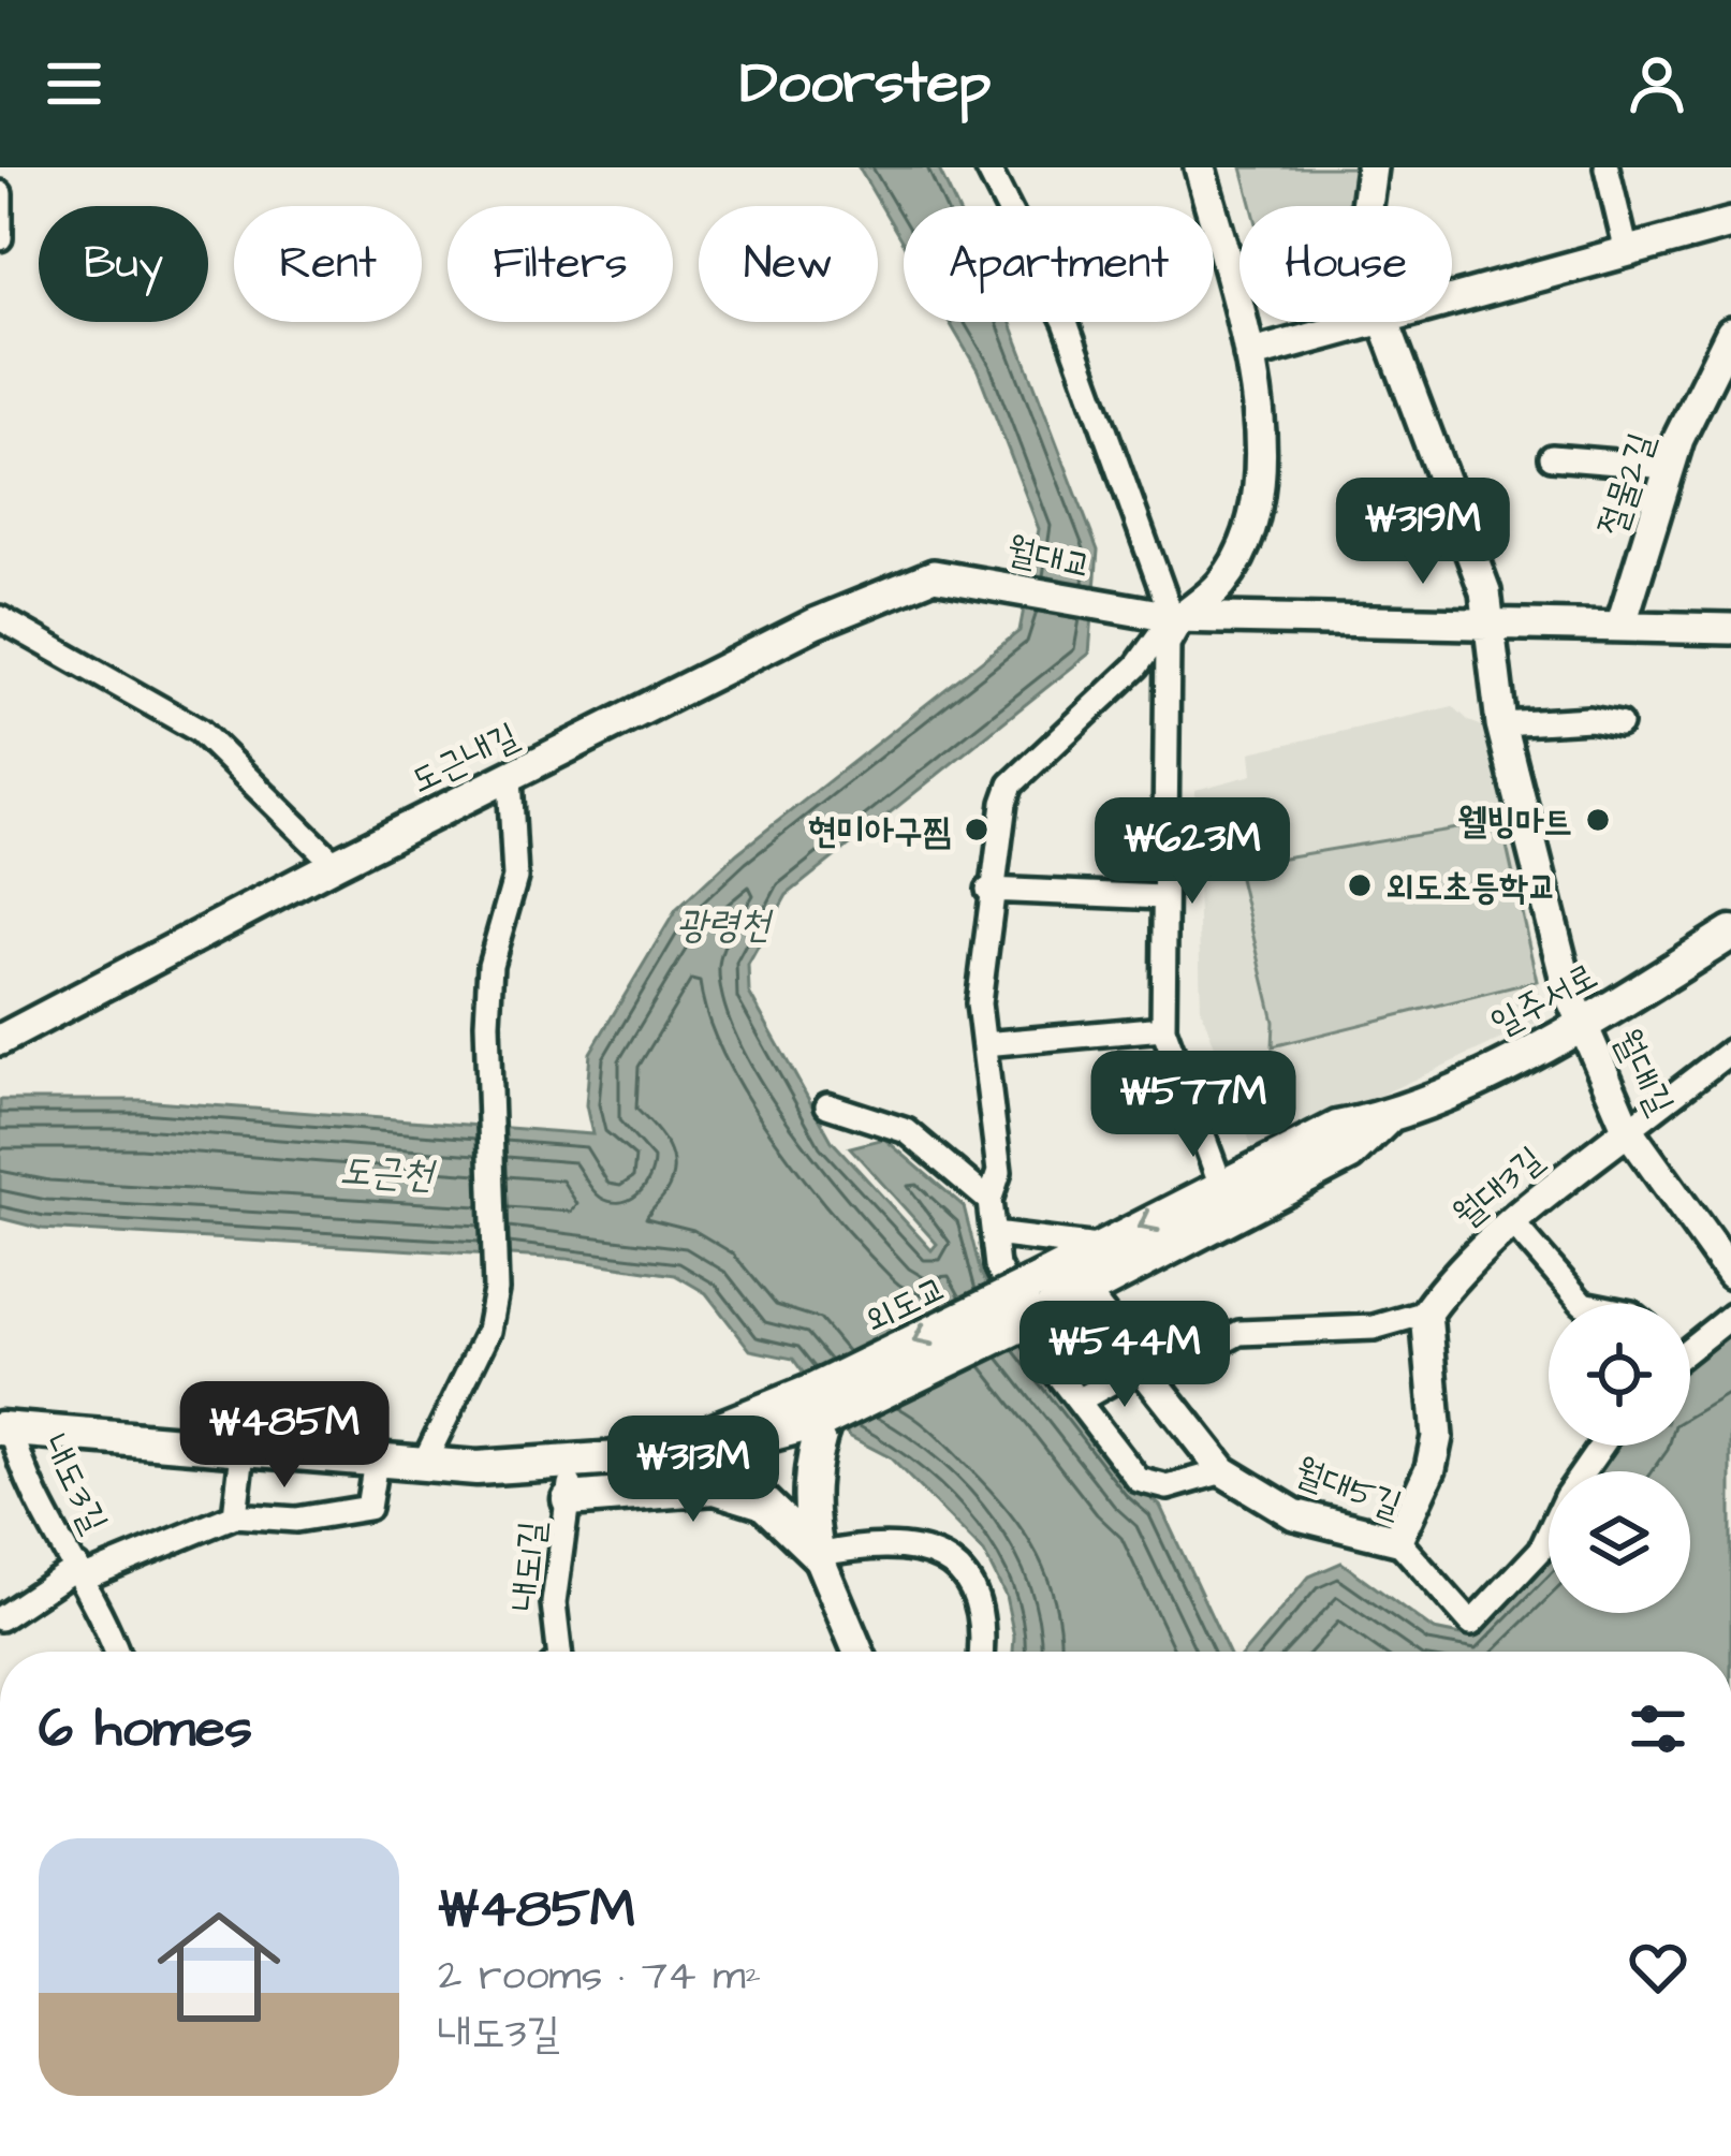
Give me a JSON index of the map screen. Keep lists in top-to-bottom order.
{
  "streets": {
    "main road": ["일주서로", "외도교"],
    "street": [
      "절물2길",
      "월대교",
      "도근내길",
      "월대1길",
      "월대3길",
      "내도3길",
      "월대5길",
      "내도1길"
    ]
  },
  "crossings": [
    ["월대교", "도근내길"],
    ["일주서로", "월대1길"],
    ["일주서로", "외도교"],
    ["일주서로", "월대5길"],
    ["월대1길", "월대3길"]
  ],
  "water": ["광령천", "도근천"],
  "places": ["웰빙마트", "현미아구찜", "외도초등학교"],
  "page": {
    "header": "Doorstep",
    "chip": [
      "Buy",
      "Rent",
      "Filters",
      "New",
      "Apartment",
      "House"
    ],
    "price": [
      "₩319M",
      "₩623M",
      "₩577M",
      "₩544M",
      "₩485M",
      "₩313M"
    ],
    "heading": "6 homes",
    "list": [
      {
        "name": "₩485M",
        "note": "2 rooms · 74 m² · 내도3길"
      }
    ]
  }
}
